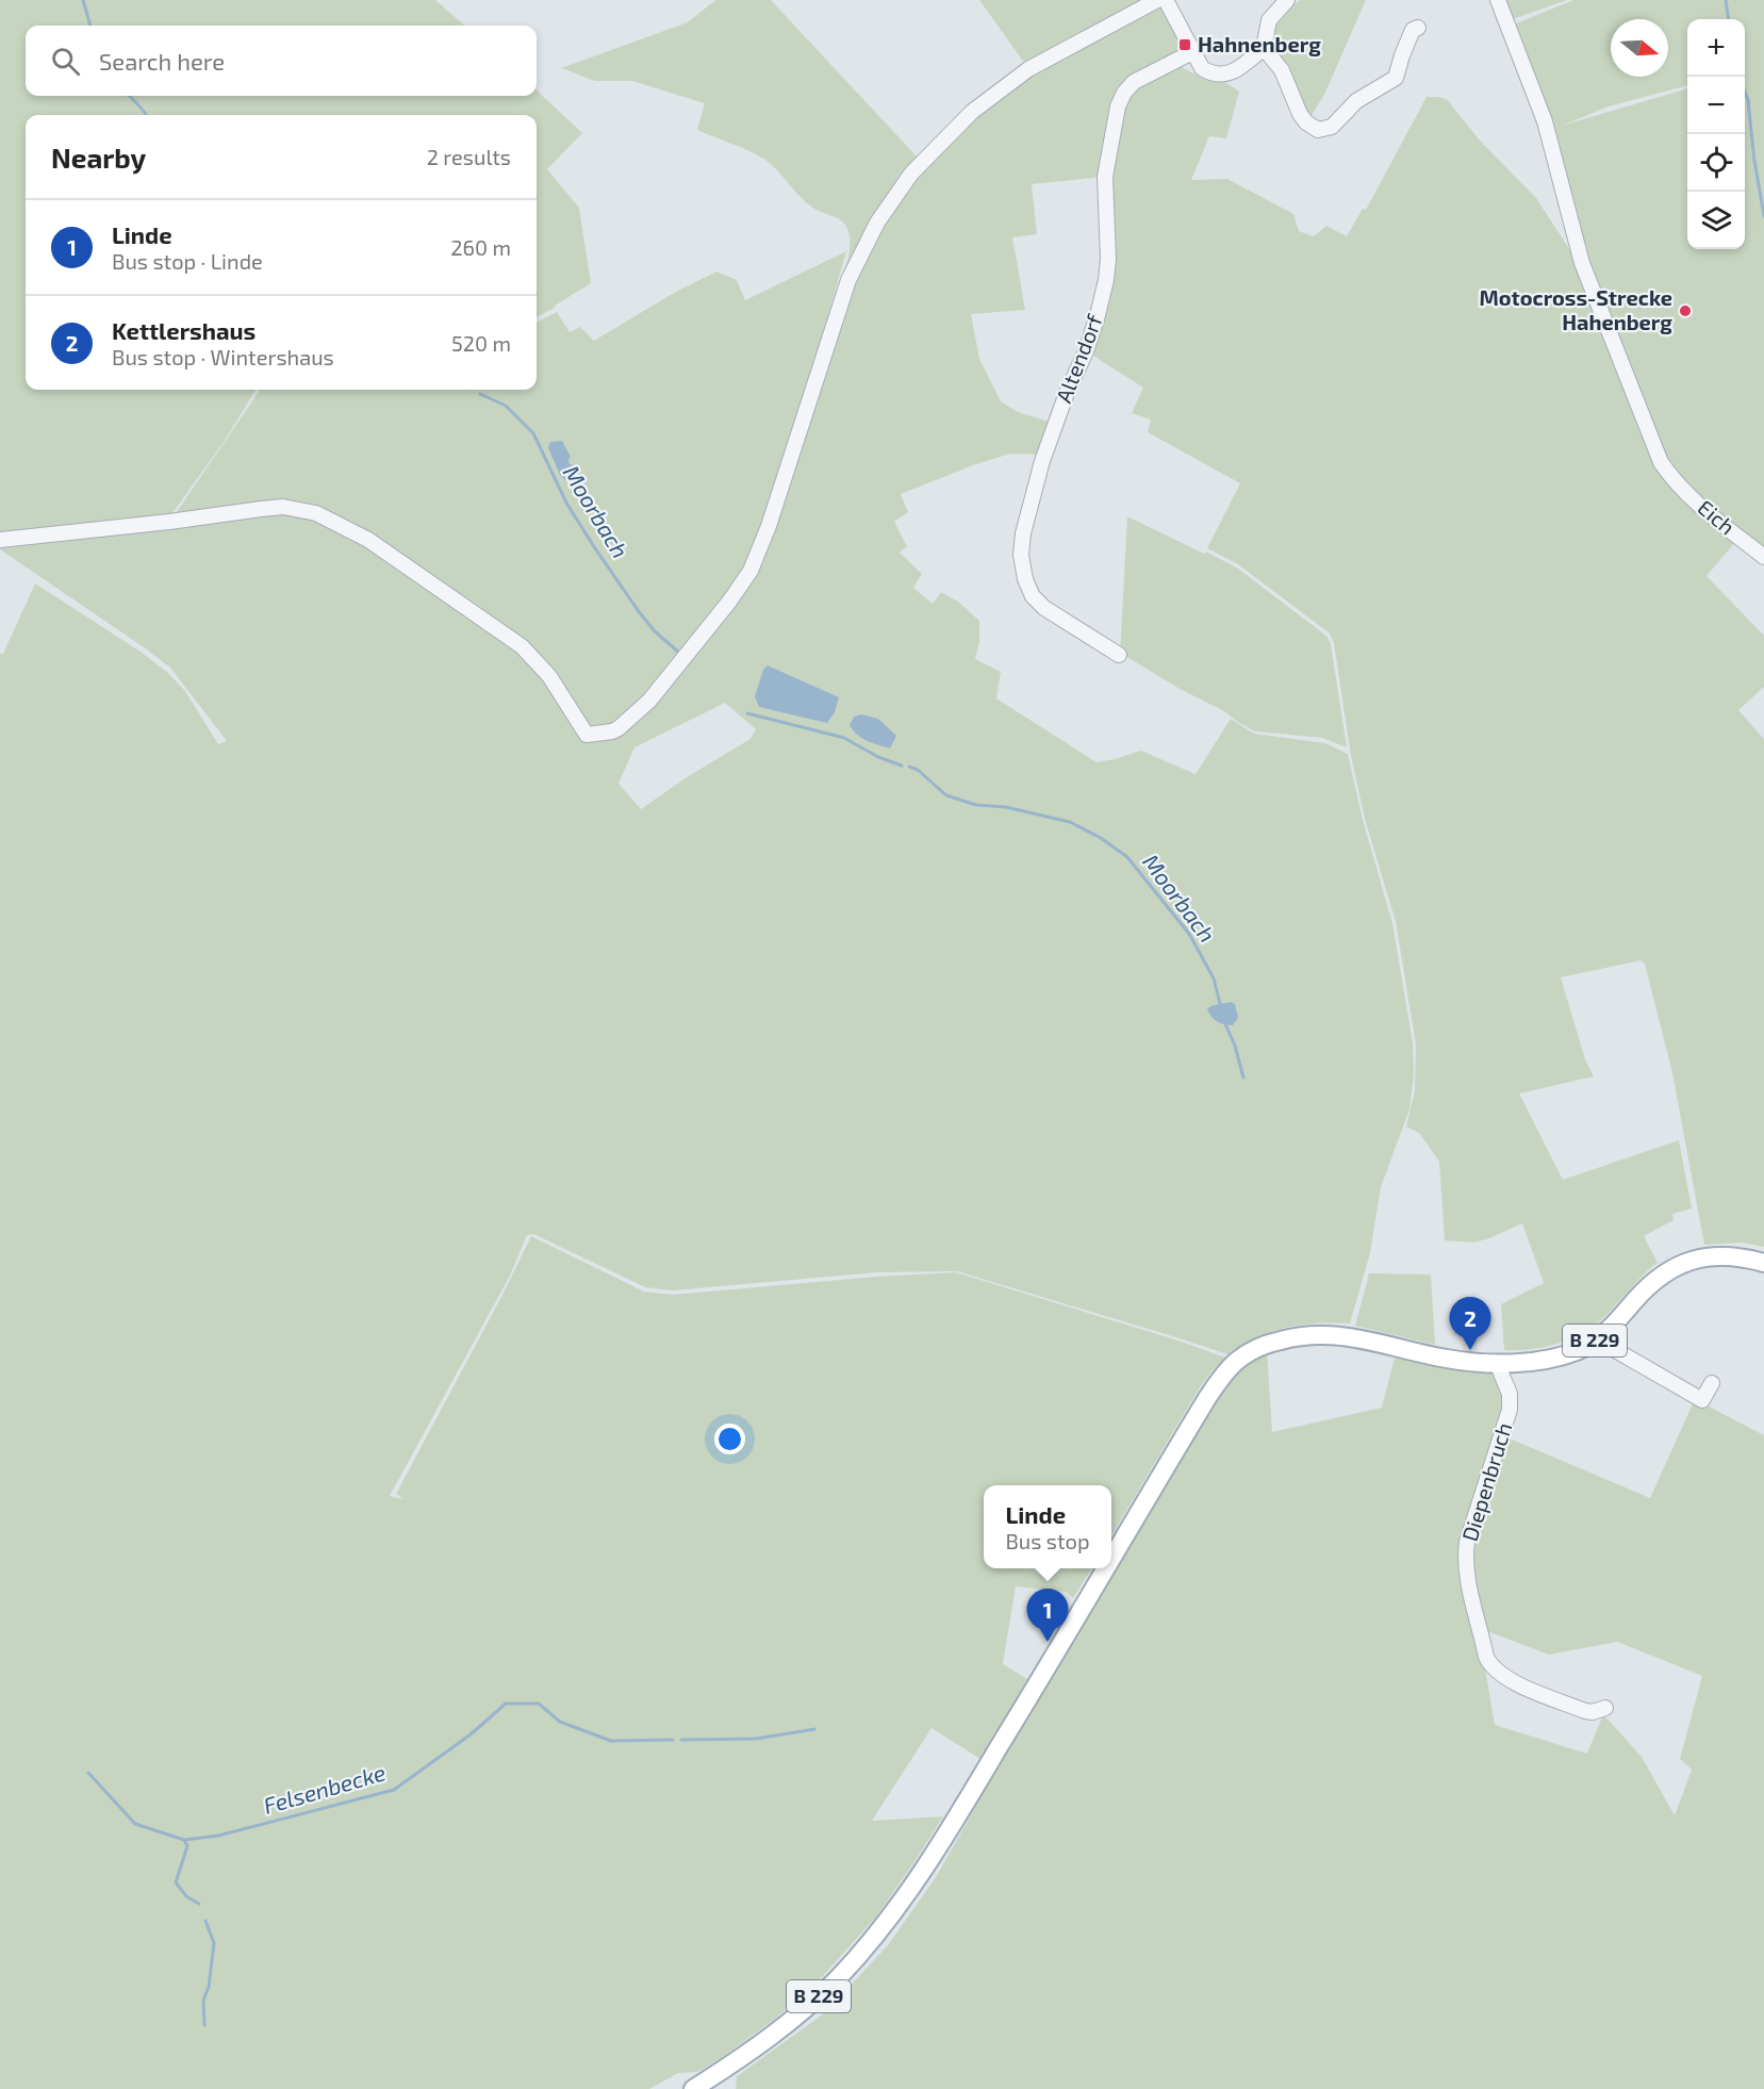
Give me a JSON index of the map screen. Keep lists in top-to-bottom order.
{
  "streets": {
    "main road": ["B 229"],
    "street": ["Altendorf", "Eich", "Diepenbruch"]
  },
  "crossings": [
    ["B 229", "Diepenbruch"]
  ],
  "water": ["Moorbach", "Felsenbecke"],
  "places": {
    "transit": ["Hahnenberg"],
    "other": ["Motocross-Strecke Hahenberg"]
  },
  "north": "right",
  "page": {
    "map_buttons": ["+", "−"],
    "search": "Search here",
    "heading": ["Nearby", "2 results"],
    "list": [
      {
        "mark": "1",
        "name": "Linde",
        "note": "Bus stop · Linde",
        "value": "260 m"
      },
      {
        "mark": "2",
        "name": "Kettlershaus",
        "note": "Bus stop · Wintershaus",
        "value": "520 m"
      }
    ],
    "pins": ["2", "1"],
    "popup": ["Linde", "Bus stop"]
  }
}
